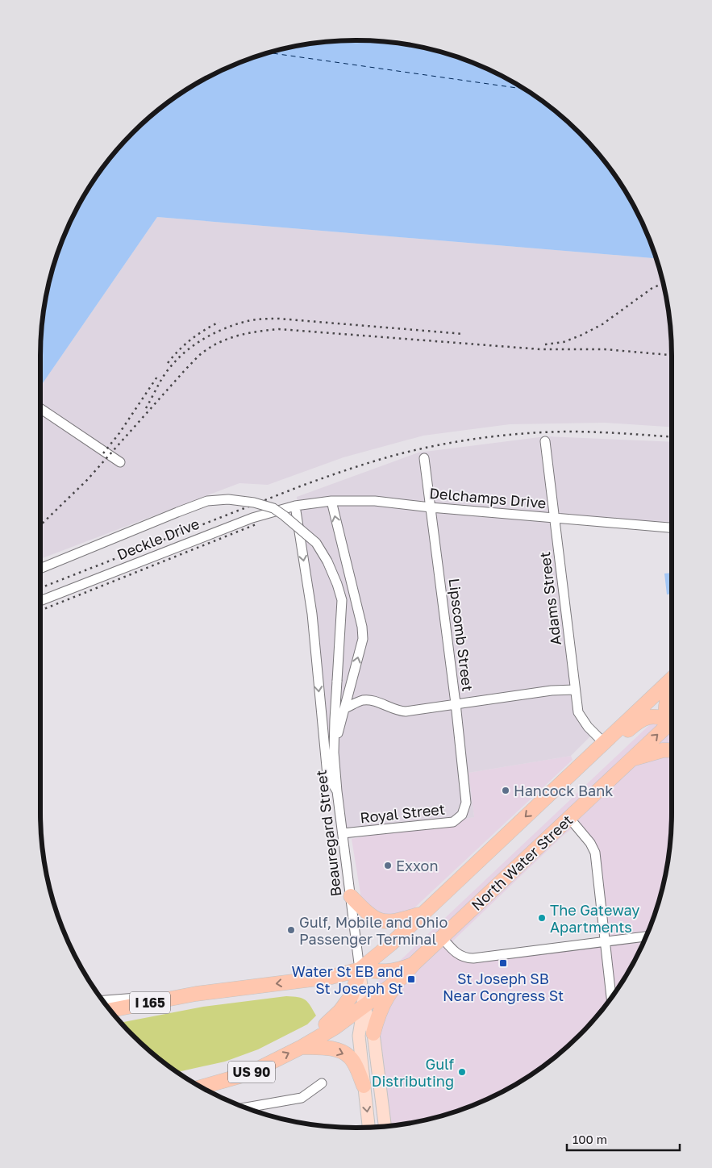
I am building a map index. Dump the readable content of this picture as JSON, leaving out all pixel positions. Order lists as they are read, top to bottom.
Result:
{
  "streets": {
    "highway": ["North Water Street", "I 165", "US 90"],
    "main road": ["Beauregard Street"],
    "street": [
      "Delchamps Drive",
      "Deckle Drive",
      "Adams Street",
      "Lipscomb Street",
      "Royal Street"
    ]
  },
  "crossings": [
    ["Delchamps Drive", "Deckle Drive"],
    ["Delchamps Drive", "Adams Street"],
    ["Delchamps Drive", "Lipscomb Street"],
    ["Lipscomb Street", "Royal Street"],
    ["Royal Street", "Beauregard Street"],
    ["Beauregard Street", "North Water Street"],
    ["Beauregard Street", "US 90"],
    ["North Water Street", "US 90"]
  ],
  "places": {
    "other": [
      "Hancock Bank",
      "Exxon",
      "The Gateway Apartments",
      "Gulf, Mobile and Ohio Passenger Terminal",
      "Gulf Distributing"
    ],
    "transit": ["St Joseph SB Near Congress St", "Water St EB and St Joseph St"]
  },
  "scale_bar": "100 m"
}
